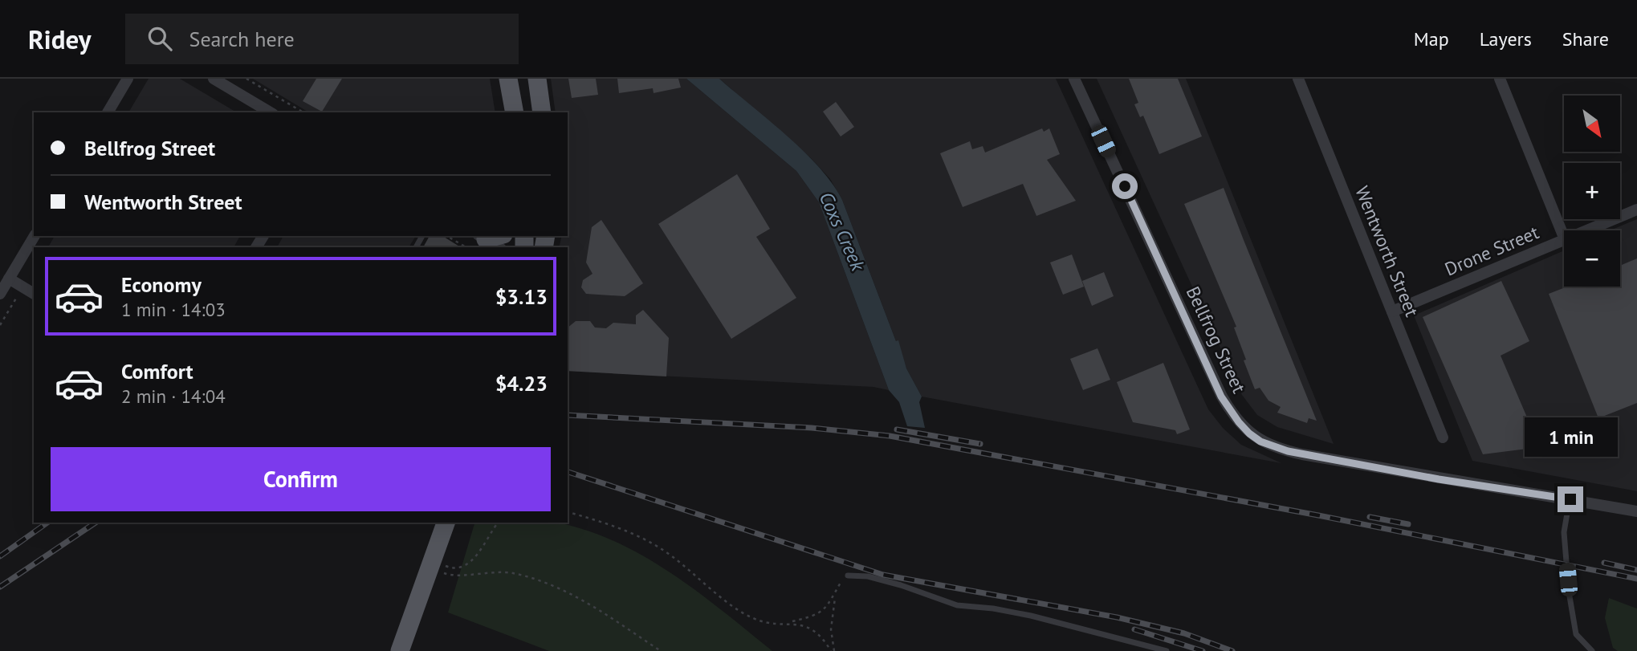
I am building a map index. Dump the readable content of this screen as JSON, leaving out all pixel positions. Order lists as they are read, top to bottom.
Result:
{
  "streets": {
    "street": ["Drone Street", "Wentworth Street", "Bellfrog Street"]
  },
  "crossings": [
    ["Drone Street", "Wentworth Street"]
  ],
  "water": ["Coxs Creek"],
  "north": "bottom right",
  "page": {
    "header": "Ridey",
    "search": "Search here",
    "nav": ["Map", "Layers", "Share"],
    "map_buttons": ["+", "−"],
    "banner": ["Bellfrog Street", "Wentworth Street"],
    "list": [
      {
        "name": "Economy",
        "note": "1 min · 14:03",
        "value": "$3.13"
      },
      {
        "name": "Comfort",
        "note": "2 min · 14:04",
        "value": "$4.23"
      }
    ],
    "bubble": "1 min",
    "buttons": "Confirm"
  }
}
